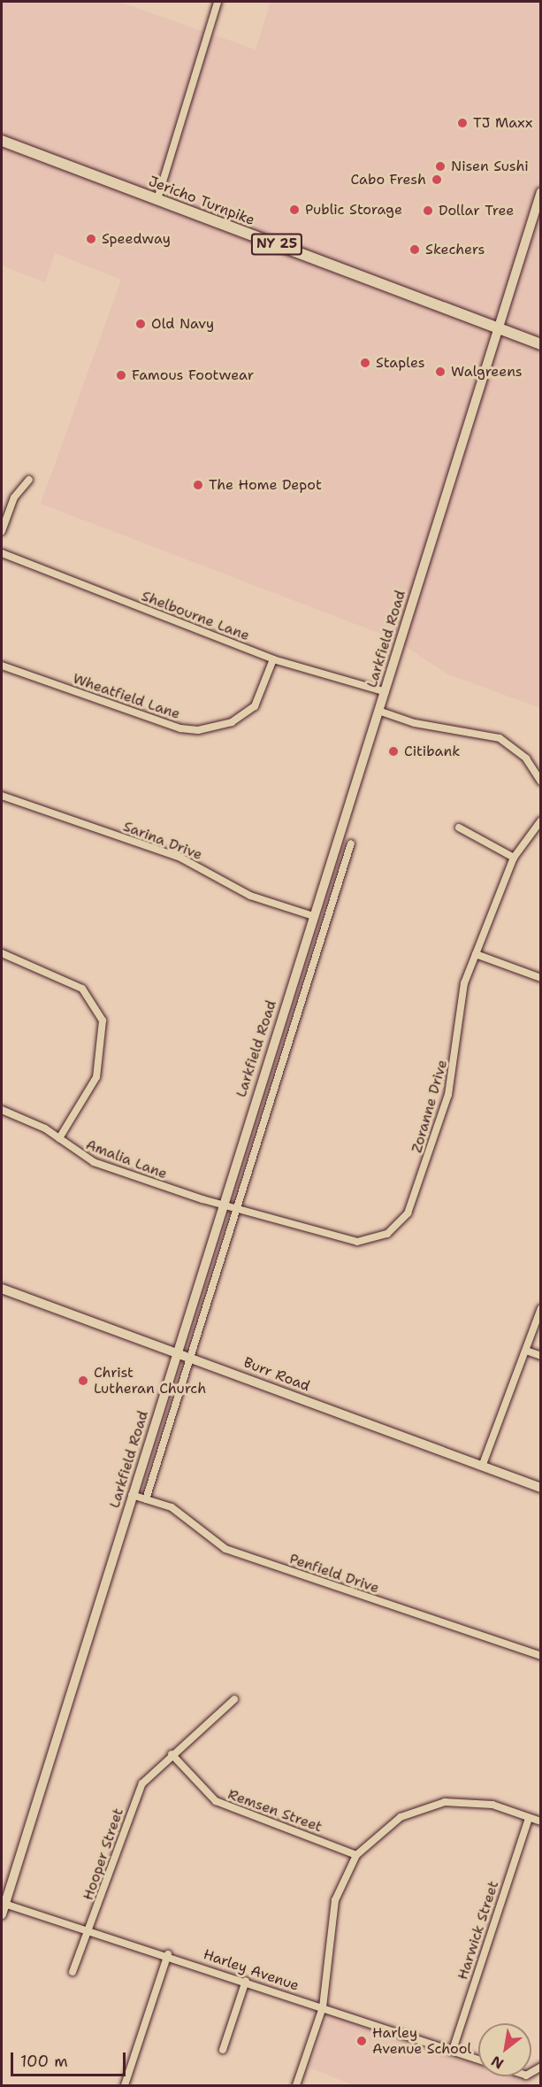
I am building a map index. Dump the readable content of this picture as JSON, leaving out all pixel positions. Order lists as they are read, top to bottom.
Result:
{
  "streets": {
    "main road": [
      "Jericho Turnpike",
      "NY 25",
      "Larkfield Road",
      "Burr Road"
    ],
    "street": [
      "Shelbourne Lane",
      "Wheatfield Lane",
      "Sarina Drive",
      "Zoranne Drive",
      "Amalia Lane",
      "Penfield Drive",
      "Remsen Street",
      "Hooper Street",
      "Harwick Street",
      "Harley Avenue"
    ]
  },
  "crossings": [
    ["Jericho Turnpike", "Larkfield Road"],
    ["Shelbourne Lane", "Larkfield Road"],
    ["Shelbourne Lane", "Wheatfield Lane"],
    ["Larkfield Road", "Sarina Drive"],
    ["Larkfield Road", "Zoranne Drive"],
    ["Larkfield Road", "Amalia Lane"],
    ["Larkfield Road", "Burr Road"],
    ["Larkfield Road", "Penfield Drive"],
    ["Larkfield Road", "Harley Avenue"],
    ["Zoranne Drive", "Amalia Lane"],
    ["Remsen Street", "Hooper Street"],
    ["Hooper Street", "Harley Avenue"],
    ["Harwick Street", "Harley Avenue"]
  ],
  "places": [
    "TJ Maxx",
    "Nisen Sushi",
    "Cabo Fresh",
    "Public Storage",
    "Dollar Tree",
    "Speedway",
    "Skechers",
    "Old Navy",
    "Staples",
    "Walgreens",
    "Famous Footwear",
    "The Home Depot",
    "Citibank",
    "Christ Lutheran Church",
    "Harley Avenue School"
  ],
  "scale_bar": "100 m",
  "north": "bottom left"
}
